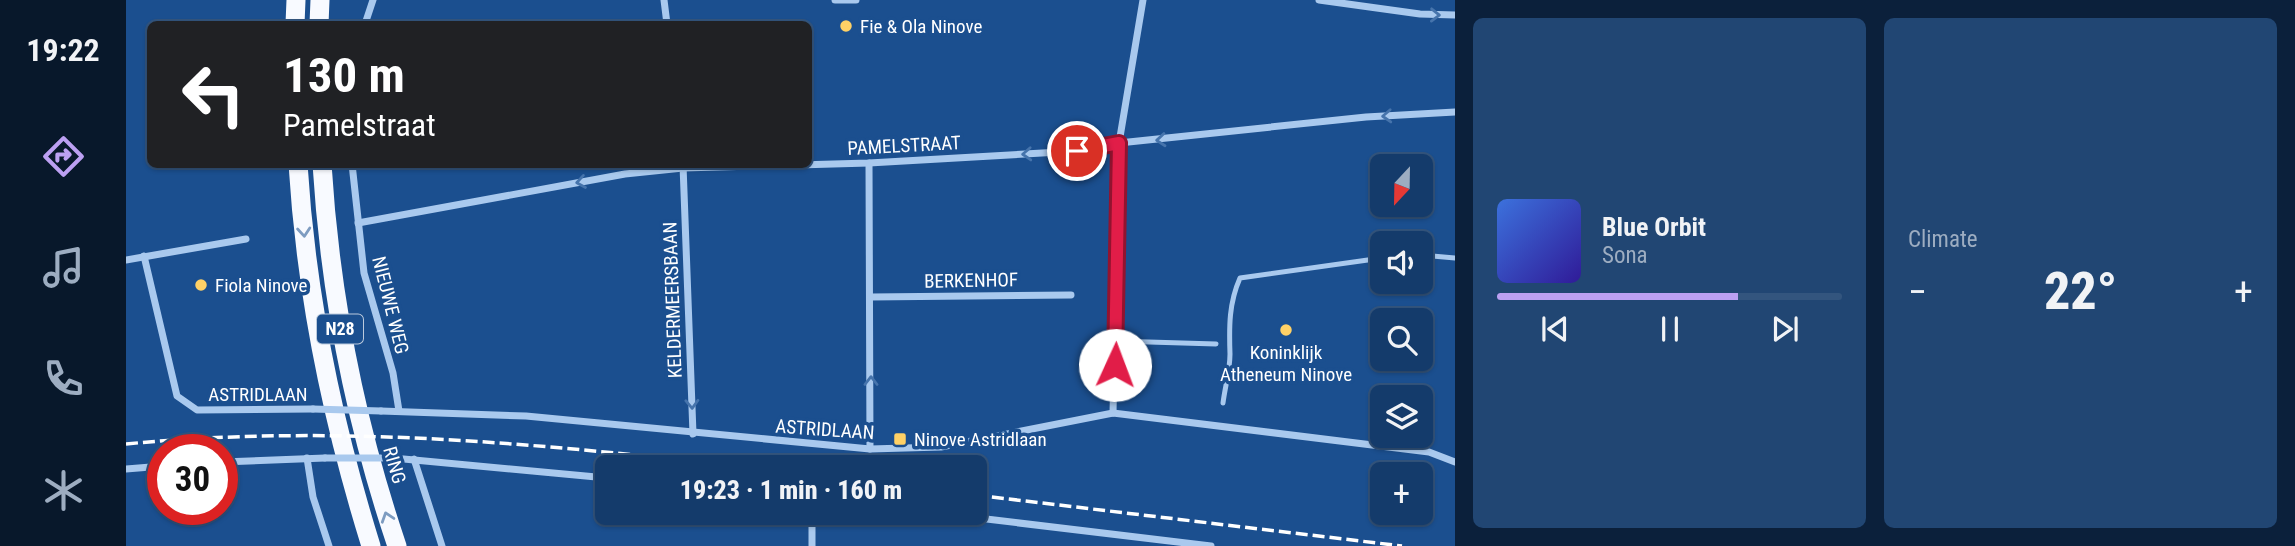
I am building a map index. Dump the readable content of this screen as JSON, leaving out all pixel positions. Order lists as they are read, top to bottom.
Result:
{
  "streets": {
    "highway": ["N28", "RING"],
    "street": [
      "PAMELSTRAAT",
      "BERKENHOF",
      "KELDERMEERSBAAN",
      "NIEUWE WEG",
      "ASTRIDLAAN"
    ]
  },
  "crossings": [
    ["PAMELSTRAAT", "NIEUWE WEG"],
    ["KELDERMEERSBAAN", "ASTRIDLAAN"],
    ["NIEUWE WEG", "ASTRIDLAAN"]
  ],
  "one_way": ["PAMELSTRAAT", "KELDERMEERSBAAN"],
  "places": {
    "other": ["Fie & Ola Ninove", "Fiola Ninove", "Koninklijk Atheneum Ninove"],
    "transit": ["Ninove Astridlaan"]
  },
  "north": "bottom",
  "page": {
    "tabs": "19:22",
    "tile": "Climate",
    "turn": ["130 m", "Pamelstraat"],
    "map_buttons": "+",
    "song": ["Blue Orbit", "Sona"],
    "heat": ["−", "22°", "+"],
    "limit": "30",
    "trip": "19:23 · 1 min · 160 m"
  }
}
